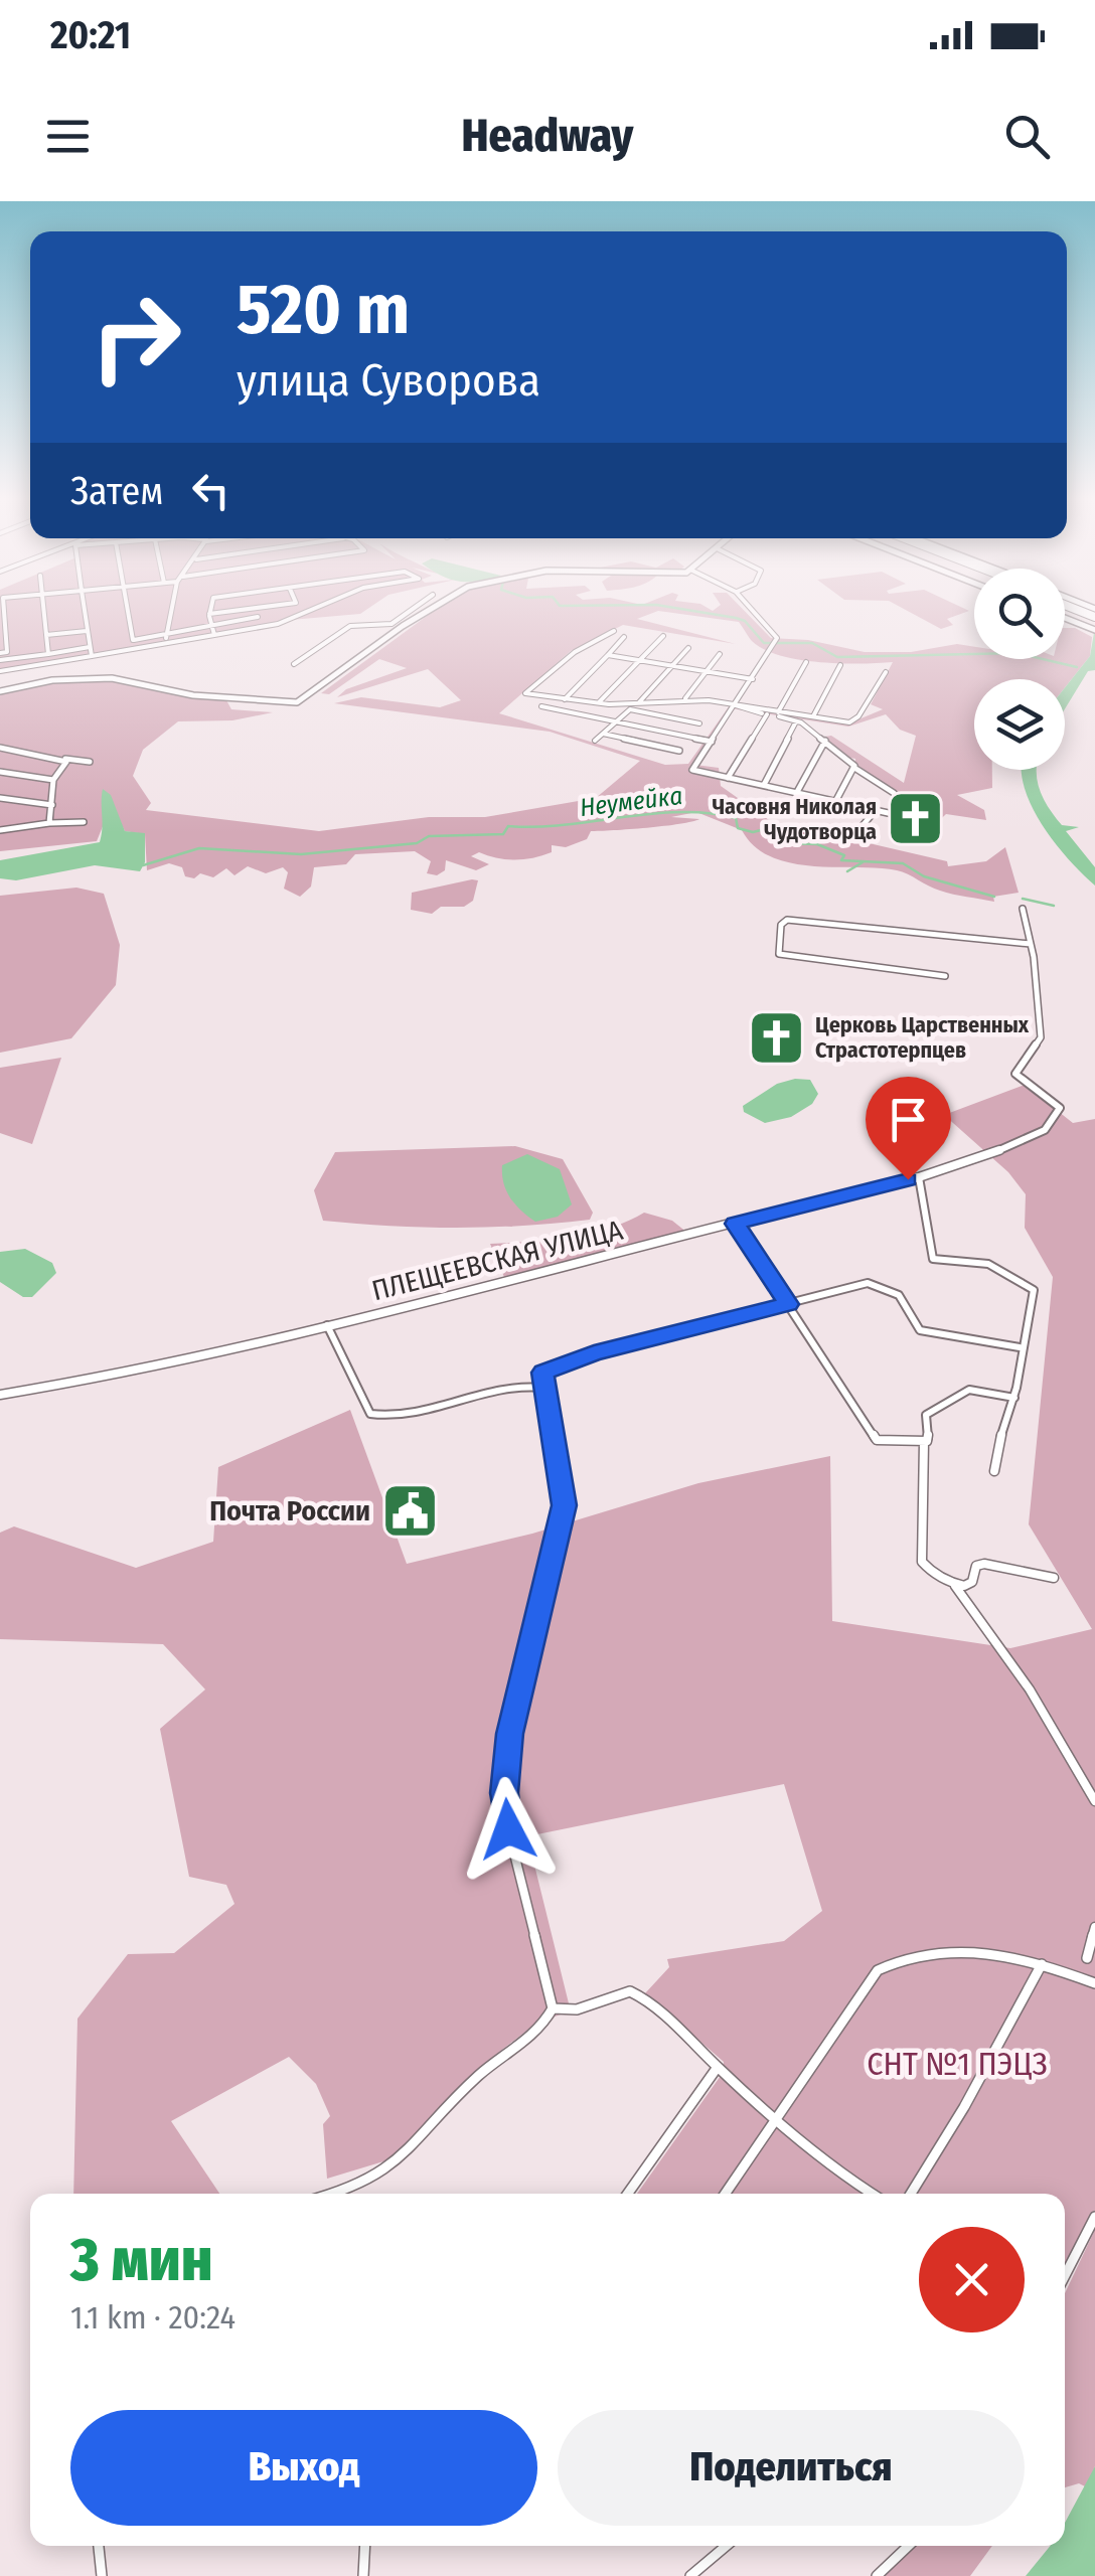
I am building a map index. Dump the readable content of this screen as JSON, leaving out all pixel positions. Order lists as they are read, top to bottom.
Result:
{
  "streets": {
    "street": ["ПЛЕЩЕЕВСКАЯ УЛИЦА"]
  },
  "water": ["Неумейка"],
  "parks": ["СНТ №1 ПЭЦЗ"],
  "places": {
    "church": ["Часовня Николая Чудотворца", "Церковь Царственных Страстотерпцев"],
    "public building": ["Почта России"]
  },
  "page": {
    "status": "20:21",
    "header": "Headway",
    "turn": ["520 m", "улица Суворова"],
    "then": "Затем",
    "heading": ["3 мин", "1.1 km · 20:24"],
    "buttons": ["Выход", "Поделиться"]
  }
}
